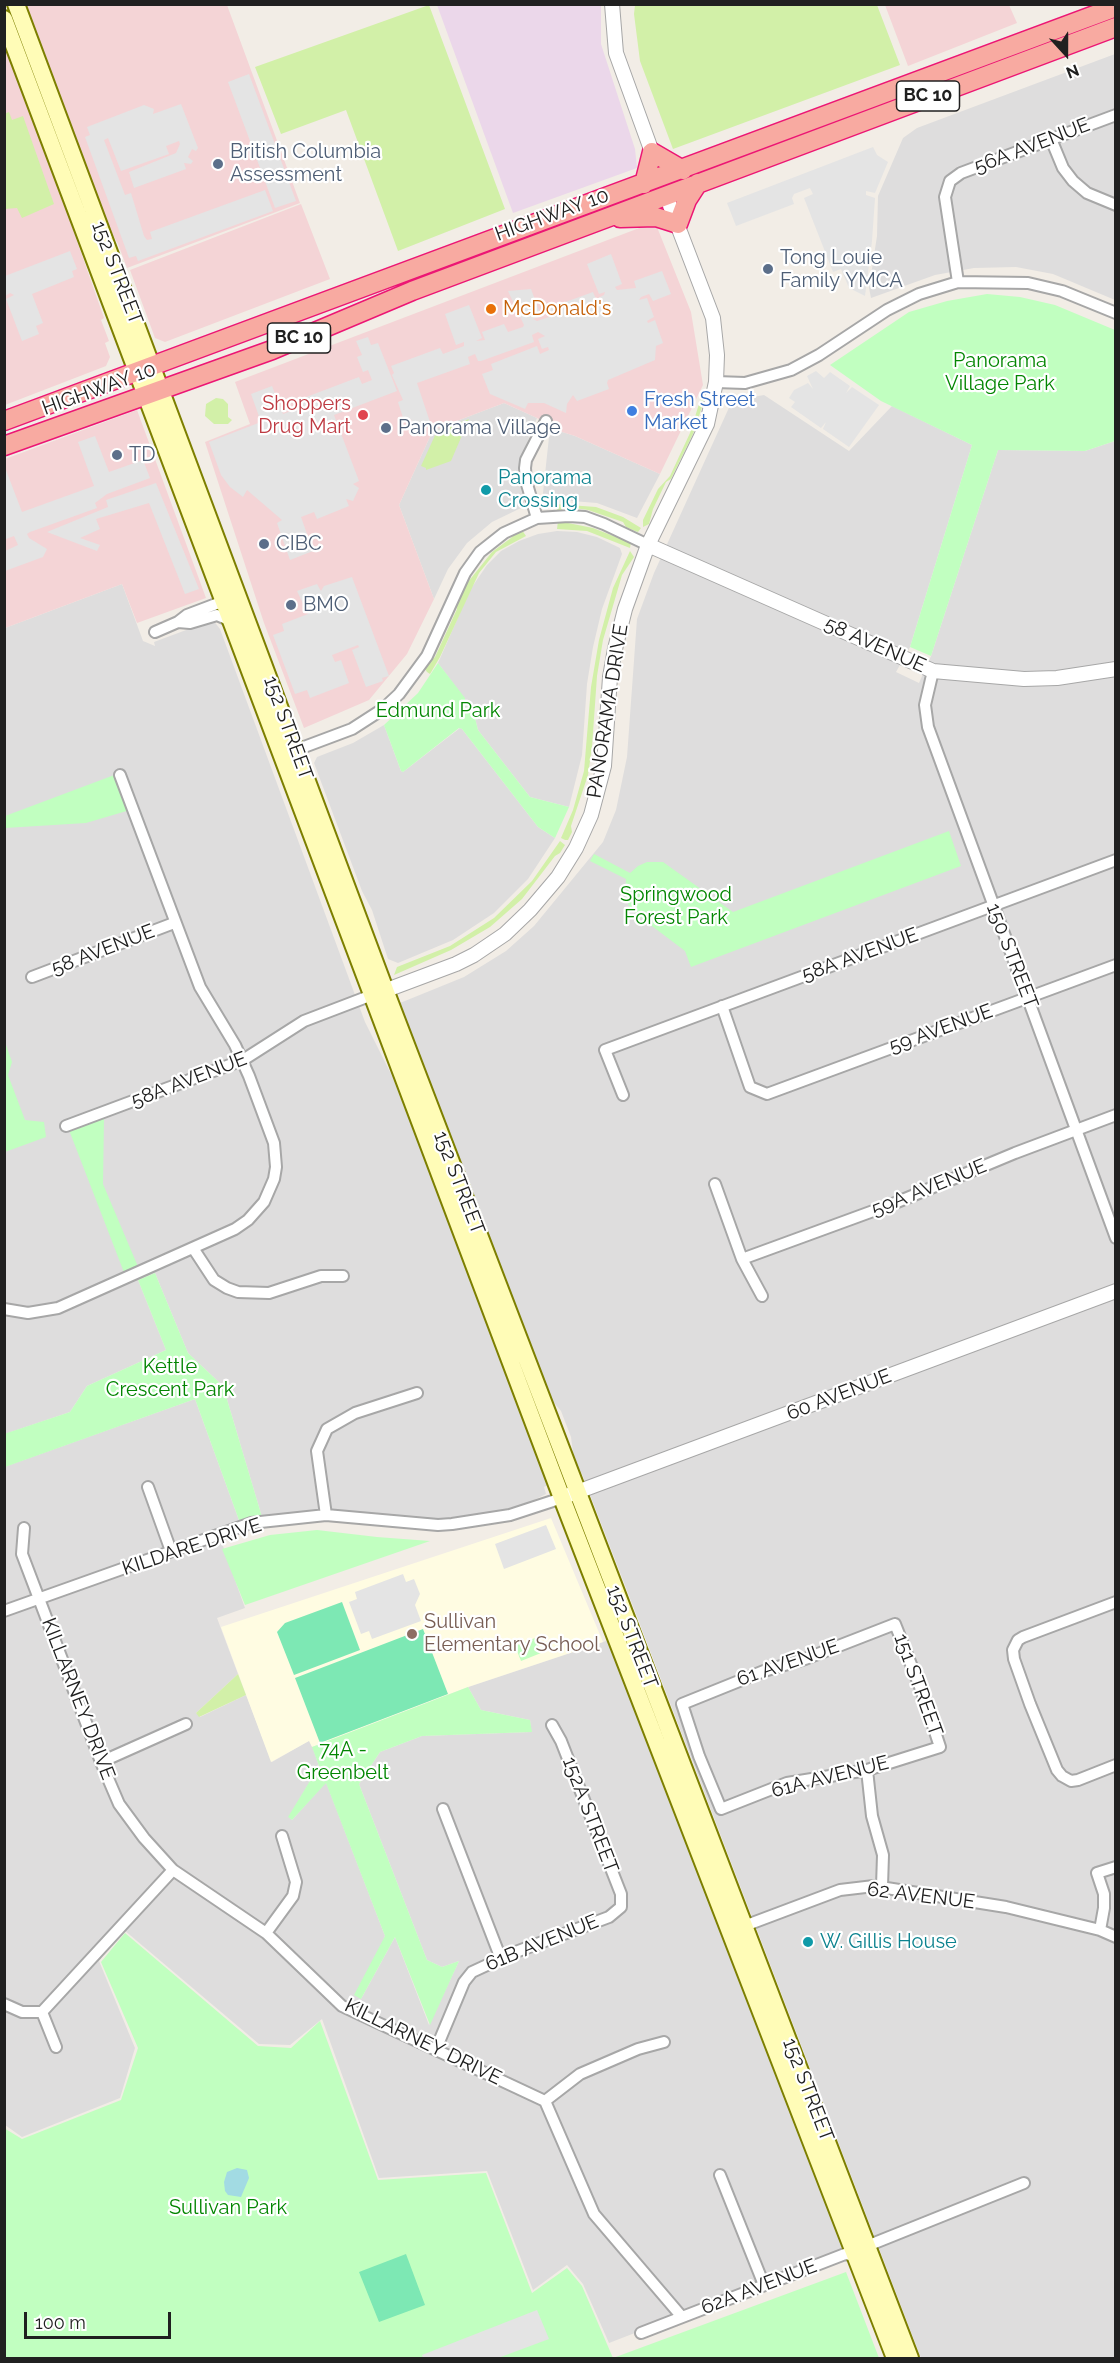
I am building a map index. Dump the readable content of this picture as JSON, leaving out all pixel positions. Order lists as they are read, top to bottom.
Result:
{
  "streets": {
    "highway": ["BC 10", "HIGHWAY 10"],
    "main road": ["152 STREET"],
    "street": [
      "56A AVENUE",
      "58 AVENUE",
      "PANORAMA DRIVE",
      "58A AVENUE",
      "150 STREET",
      "59 AVENUE",
      "59A AVENUE",
      "60 AVENUE",
      "KILDARE DRIVE",
      "61 AVENUE",
      "151 STREET",
      "KILLARNEY DRIVE",
      "61A AVENUE",
      "152A STREET",
      "62 AVENUE",
      "61B AVENUE",
      "62A AVENUE"
    ]
  },
  "crossings": [
    ["HIGHWAY 10", "152 STREET"],
    ["HIGHWAY 10", "PANORAMA DRIVE"],
    ["152 STREET", "PANORAMA DRIVE"],
    ["152 STREET", "58A AVENUE"],
    ["152 STREET", "60 AVENUE"],
    ["152 STREET", "KILDARE DRIVE"],
    ["152 STREET", "62 AVENUE"],
    ["152 STREET", "62A AVENUE"],
    ["58 AVENUE", "PANORAMA DRIVE"],
    ["58 AVENUE", "150 STREET"],
    ["PANORAMA DRIVE", "58A AVENUE"],
    ["58A AVENUE", "150 STREET"],
    ["58A AVENUE", "59 AVENUE"],
    ["150 STREET", "59 AVENUE"],
    ["150 STREET", "59A AVENUE"],
    ["60 AVENUE", "KILDARE DRIVE"],
    ["KILDARE DRIVE", "KILLARNEY DRIVE"],
    ["61 AVENUE", "151 STREET"],
    ["61 AVENUE", "61A AVENUE"],
    ["151 STREET", "61A AVENUE"],
    ["KILLARNEY DRIVE", "61B AVENUE"],
    ["152A STREET", "61B AVENUE"]
  ],
  "parks": [
    "Panorama Village Park",
    "Edmund Park",
    "Springwood Forest Park",
    "Kettle Crescent Park",
    "74A - Greenbelt",
    "Sullivan Park"
  ],
  "places": [
    "British Columbia Assessment",
    "Tong Louie Family YMCA",
    "McDonald's",
    "Fresh Street Market",
    "Shoppers Drug Mart",
    "Panorama Village",
    "TD",
    "Panorama Crossing",
    "CIBC",
    "BMO",
    "Sullivan Elementary School",
    "W. Gillis House"
  ],
  "scale_bar": "100 m",
  "north": "bottom"
}
